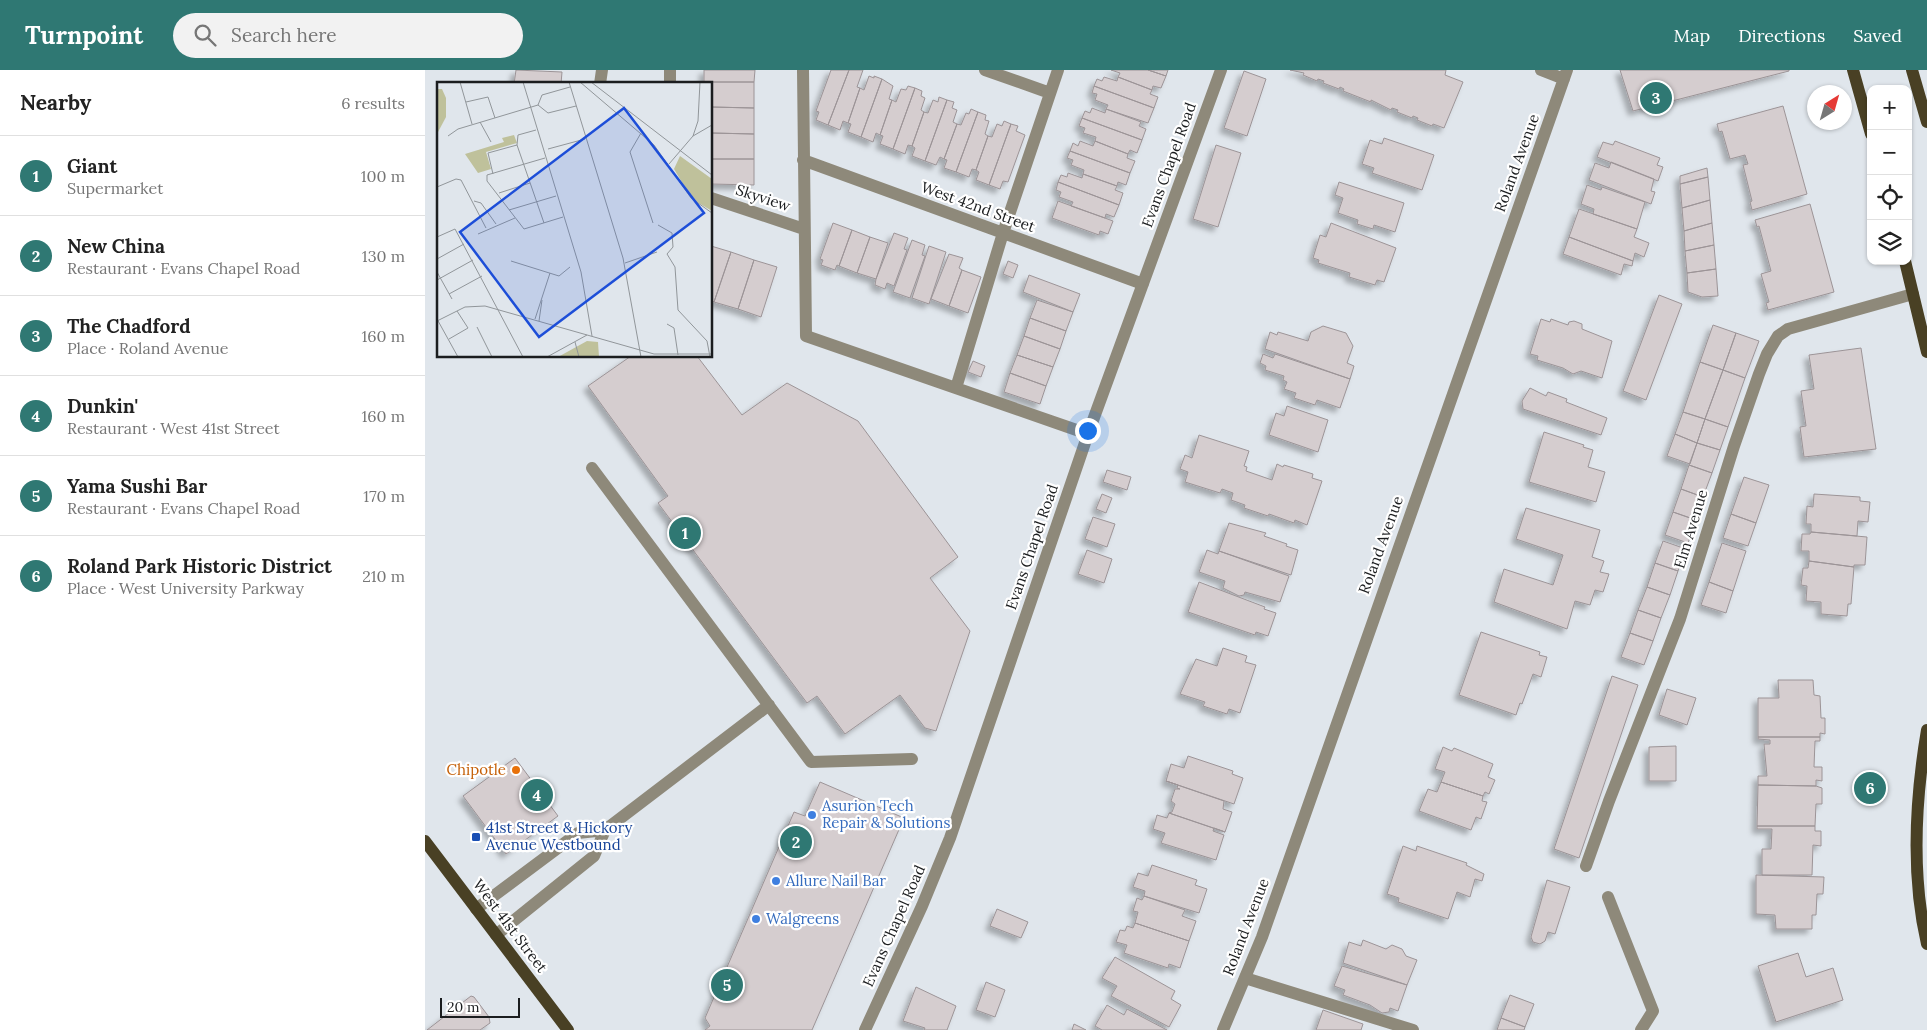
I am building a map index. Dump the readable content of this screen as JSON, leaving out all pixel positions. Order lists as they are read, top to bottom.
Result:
{
  "streets": {
    "main road": ["West 41st Street"],
    "street": [
      "Roland Avenue",
      "Evans Chapel Road",
      "Skyview",
      "West 42nd Street",
      "Elm Avenue"
    ]
  },
  "crossings": [
    ["Evans Chapel Road", "West 42nd Street"]
  ],
  "places": {
    "other": [
      "Chipotle",
      "Asurion Tech Repair & Solutions",
      "Allure Nail Bar",
      "Walgreens"
    ],
    "transit": ["41st Street & Hickory Avenue Westbound"]
  },
  "scale_bar": "20 m",
  "north": "top right",
  "page": {
    "header": "Turnpoint",
    "search": "Search here",
    "nav": ["Map", "Directions", "Saved"],
    "heading": ["Nearby", "6 results"],
    "pins": [
      "3",
      "1",
      "6",
      "4",
      "2",
      "5"
    ],
    "map_buttons": ["+", "−"],
    "list": [
      {
        "mark": "1",
        "name": "Giant",
        "note": "Supermarket",
        "value": "100 m"
      },
      {
        "mark": "2",
        "name": "New China",
        "note": "Restaurant · Evans Chapel Road",
        "value": "130 m"
      },
      {
        "mark": "3",
        "name": "The Chadford",
        "note": "Place · Roland Avenue",
        "value": "160 m"
      },
      {
        "mark": "4",
        "name": "Dunkin'",
        "note": "Restaurant · West 41st Street",
        "value": "160 m"
      },
      {
        "mark": "5",
        "name": "Yama Sushi Bar",
        "note": "Restaurant · Evans Chapel Road",
        "value": "170 m"
      },
      {
        "mark": "6",
        "name": "Roland Park Historic District",
        "note": "Place · West University Parkway",
        "value": "210 m"
      }
    ],
    "scale": "20 m"
  }
}
